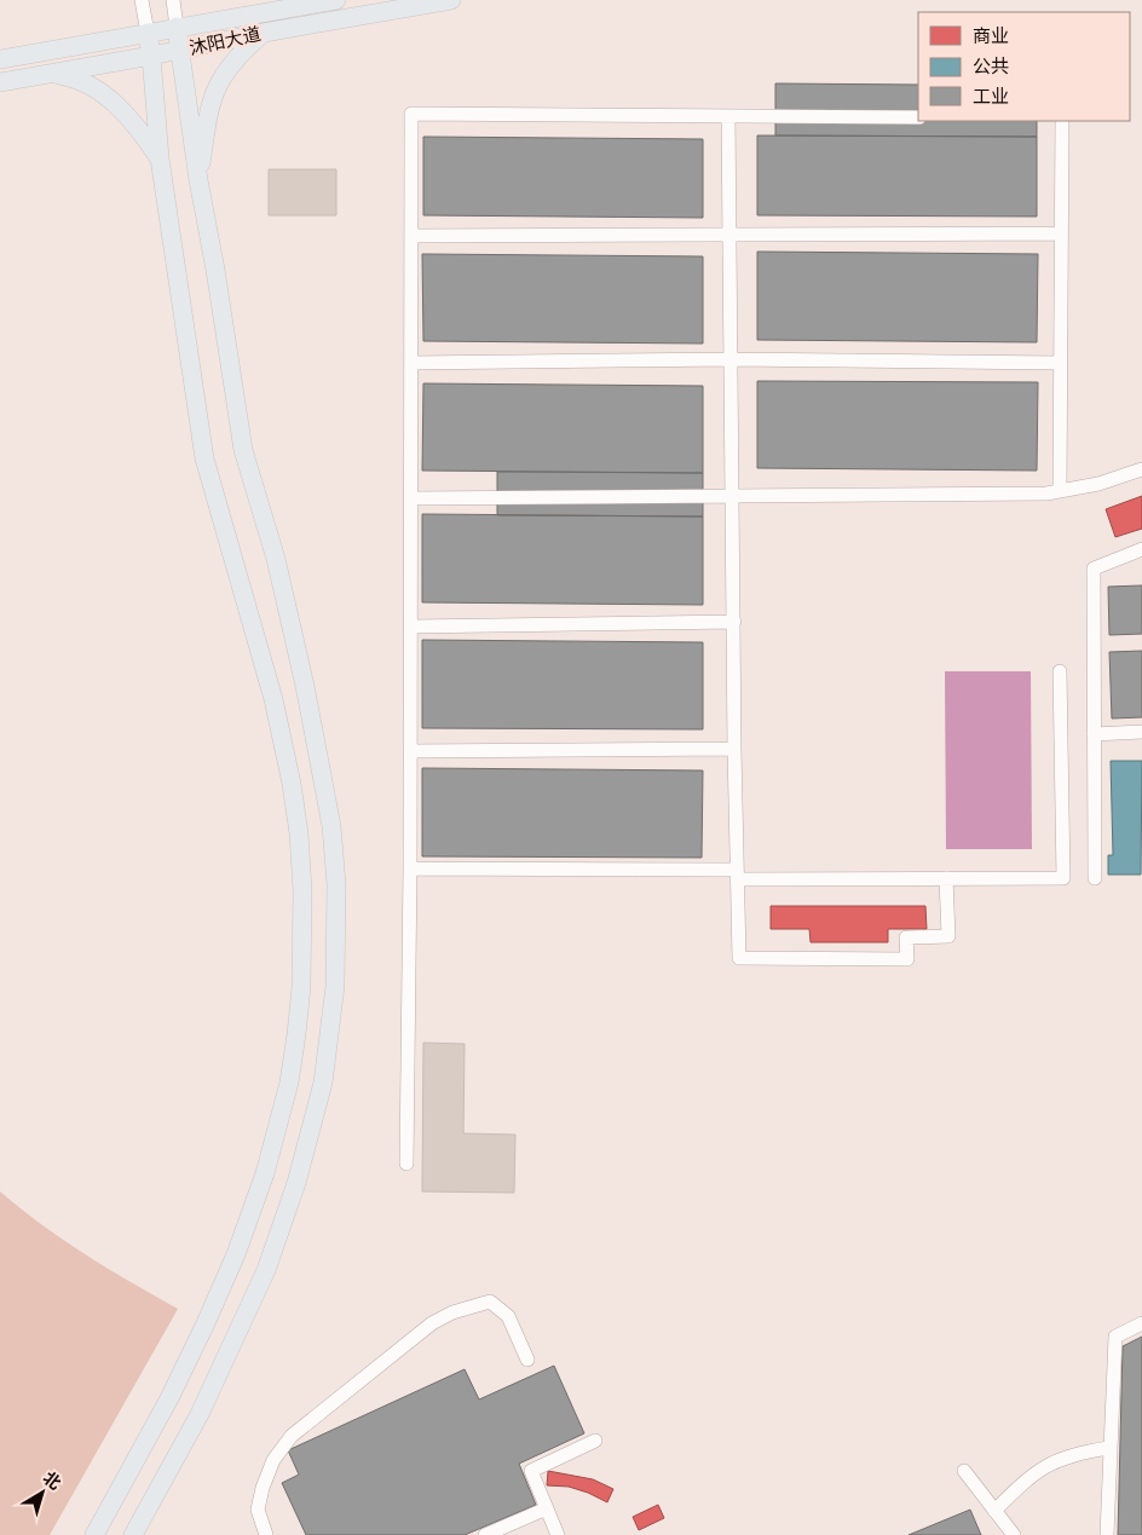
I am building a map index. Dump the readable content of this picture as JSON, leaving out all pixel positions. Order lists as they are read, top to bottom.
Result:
{
  "streets": {
    "main road": ["沐阳大道"]
  },
  "legend": ["商业", "公共", "工业"],
  "north": "top right"
}
